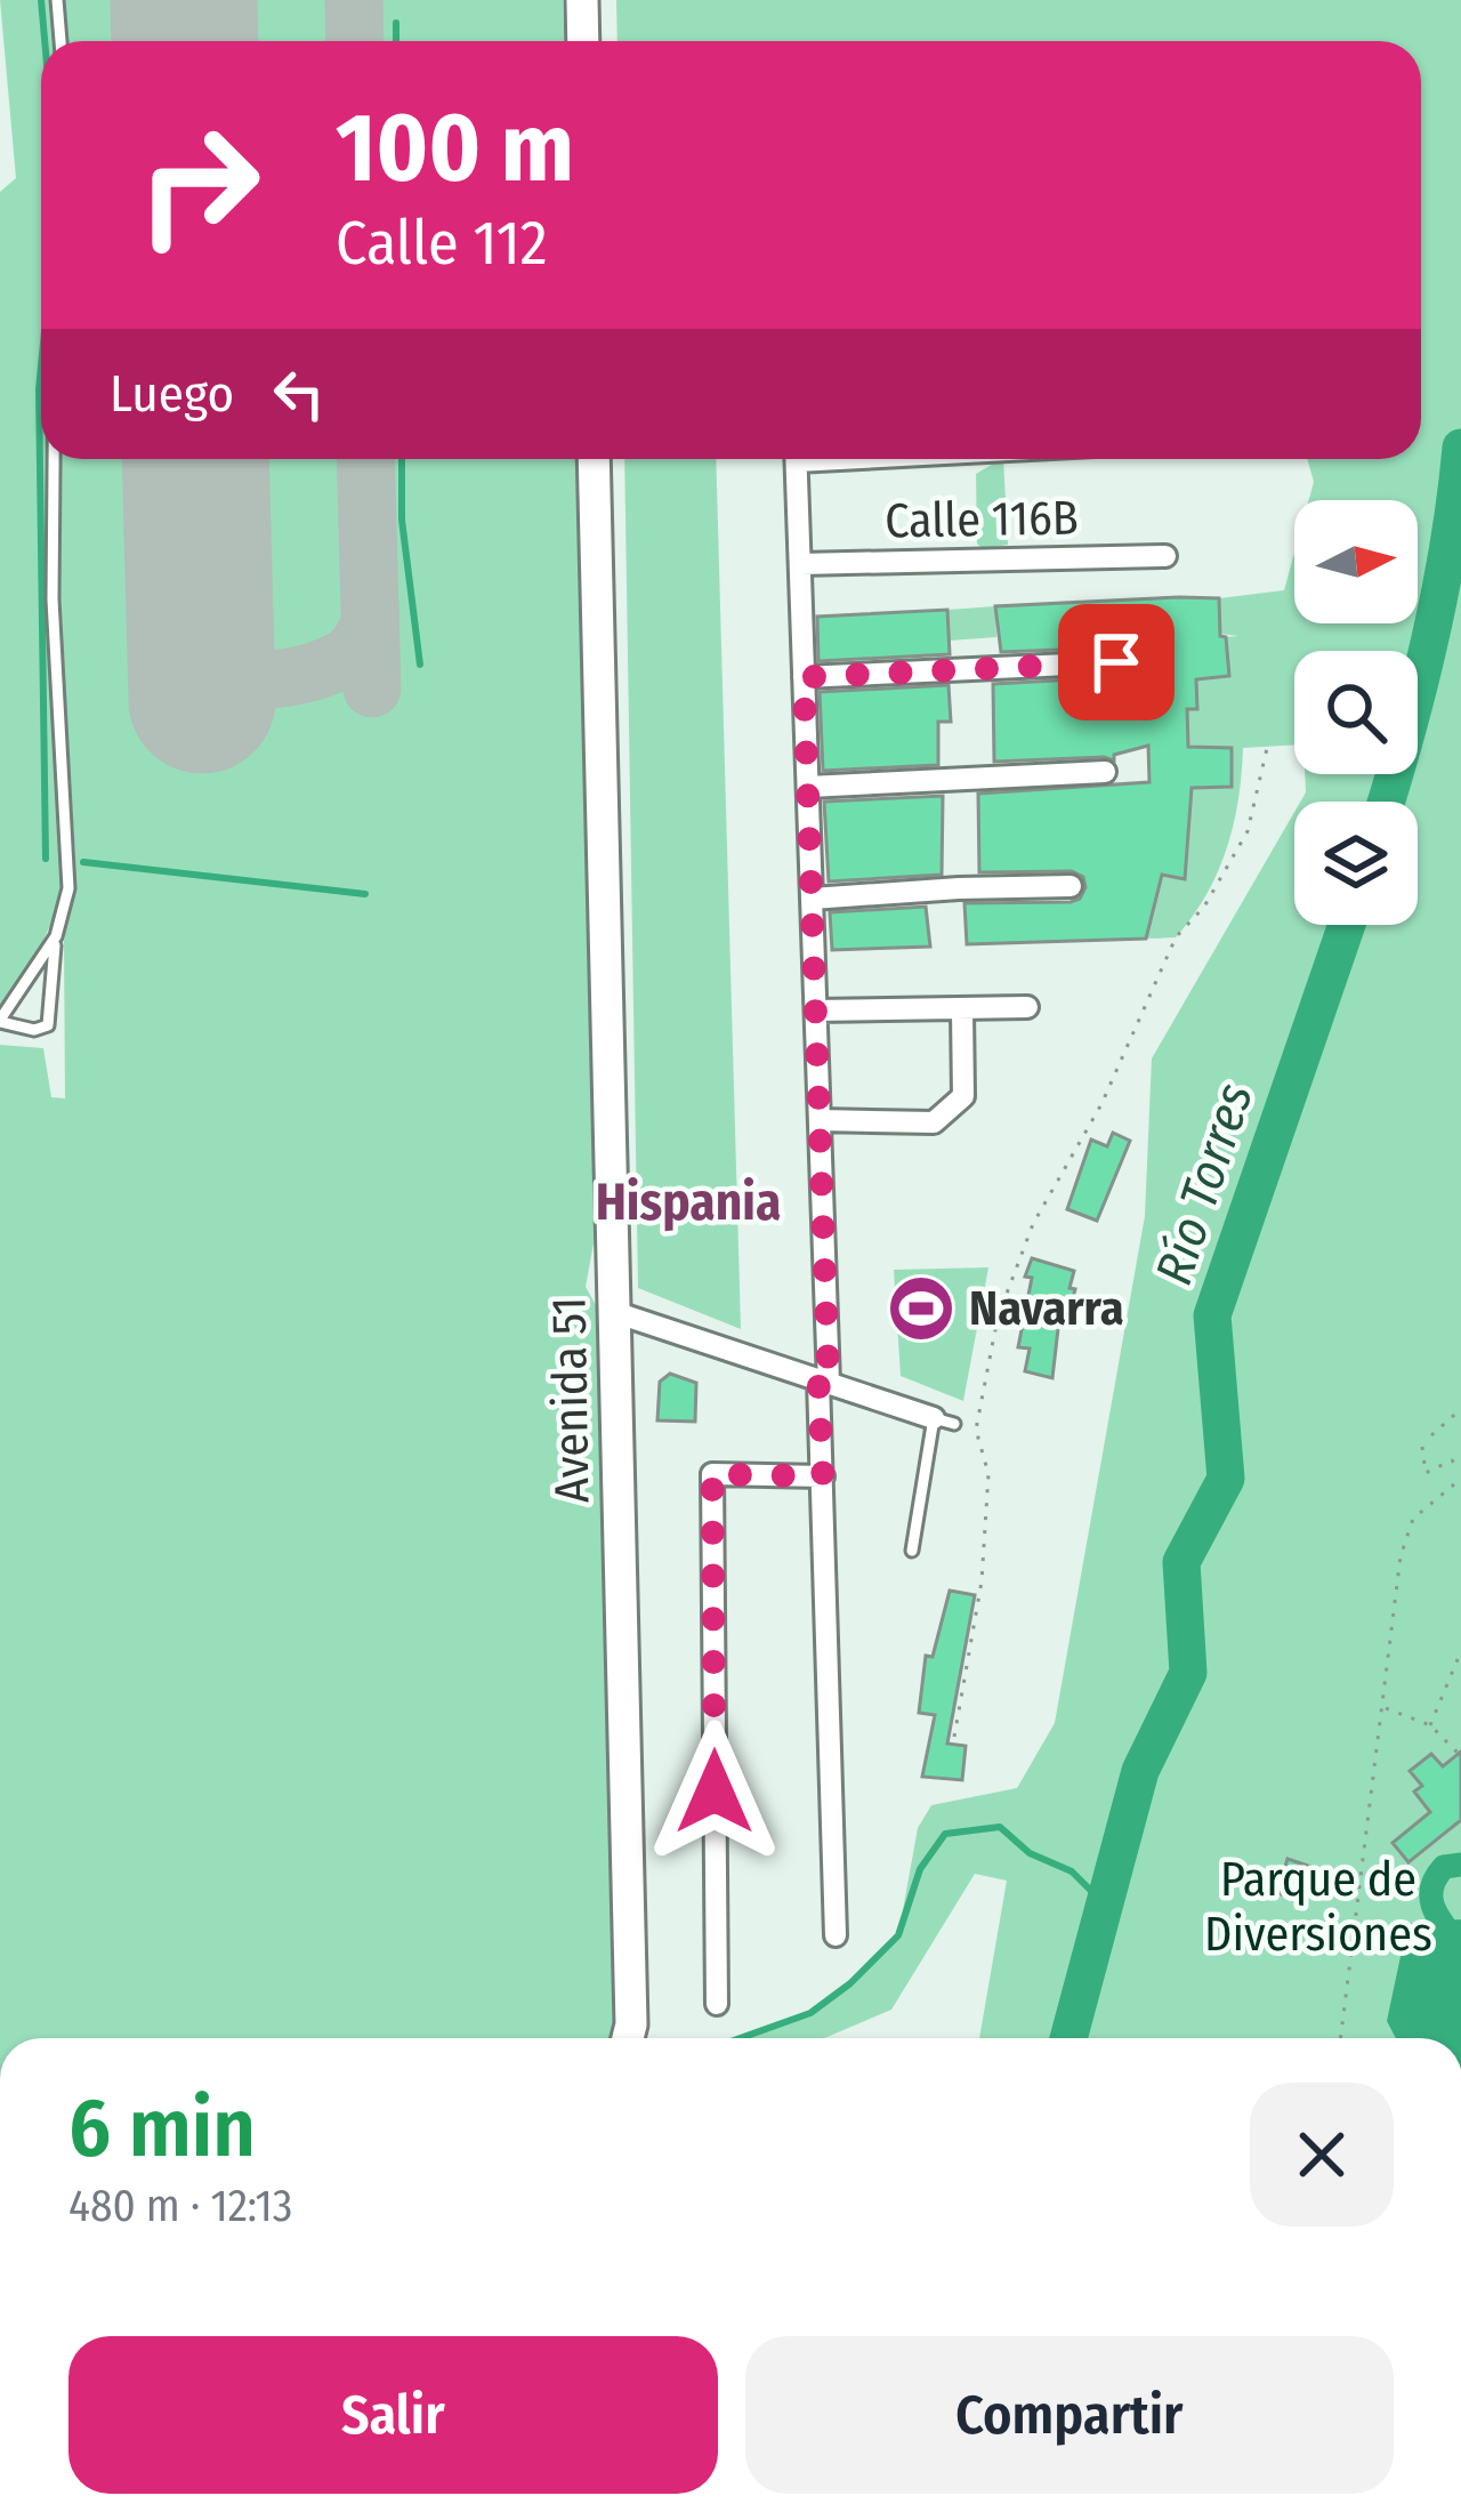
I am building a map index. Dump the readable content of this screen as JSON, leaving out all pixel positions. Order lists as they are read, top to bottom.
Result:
{
  "streets": {
    "main road": ["Avenida 51"],
    "street": ["Calle 116B"]
  },
  "districts": ["Hispania"],
  "water": ["Río Torres"],
  "parks": ["Parque de Diversiones"],
  "places": {
    "sports": ["Navarra"]
  },
  "north": "right",
  "page": {
    "turn": ["100 m", "Calle 112"],
    "then": "Luego",
    "heading": ["6 min", "480 m · 12:13"],
    "buttons": ["Salir", "Compartir"]
  }
}
